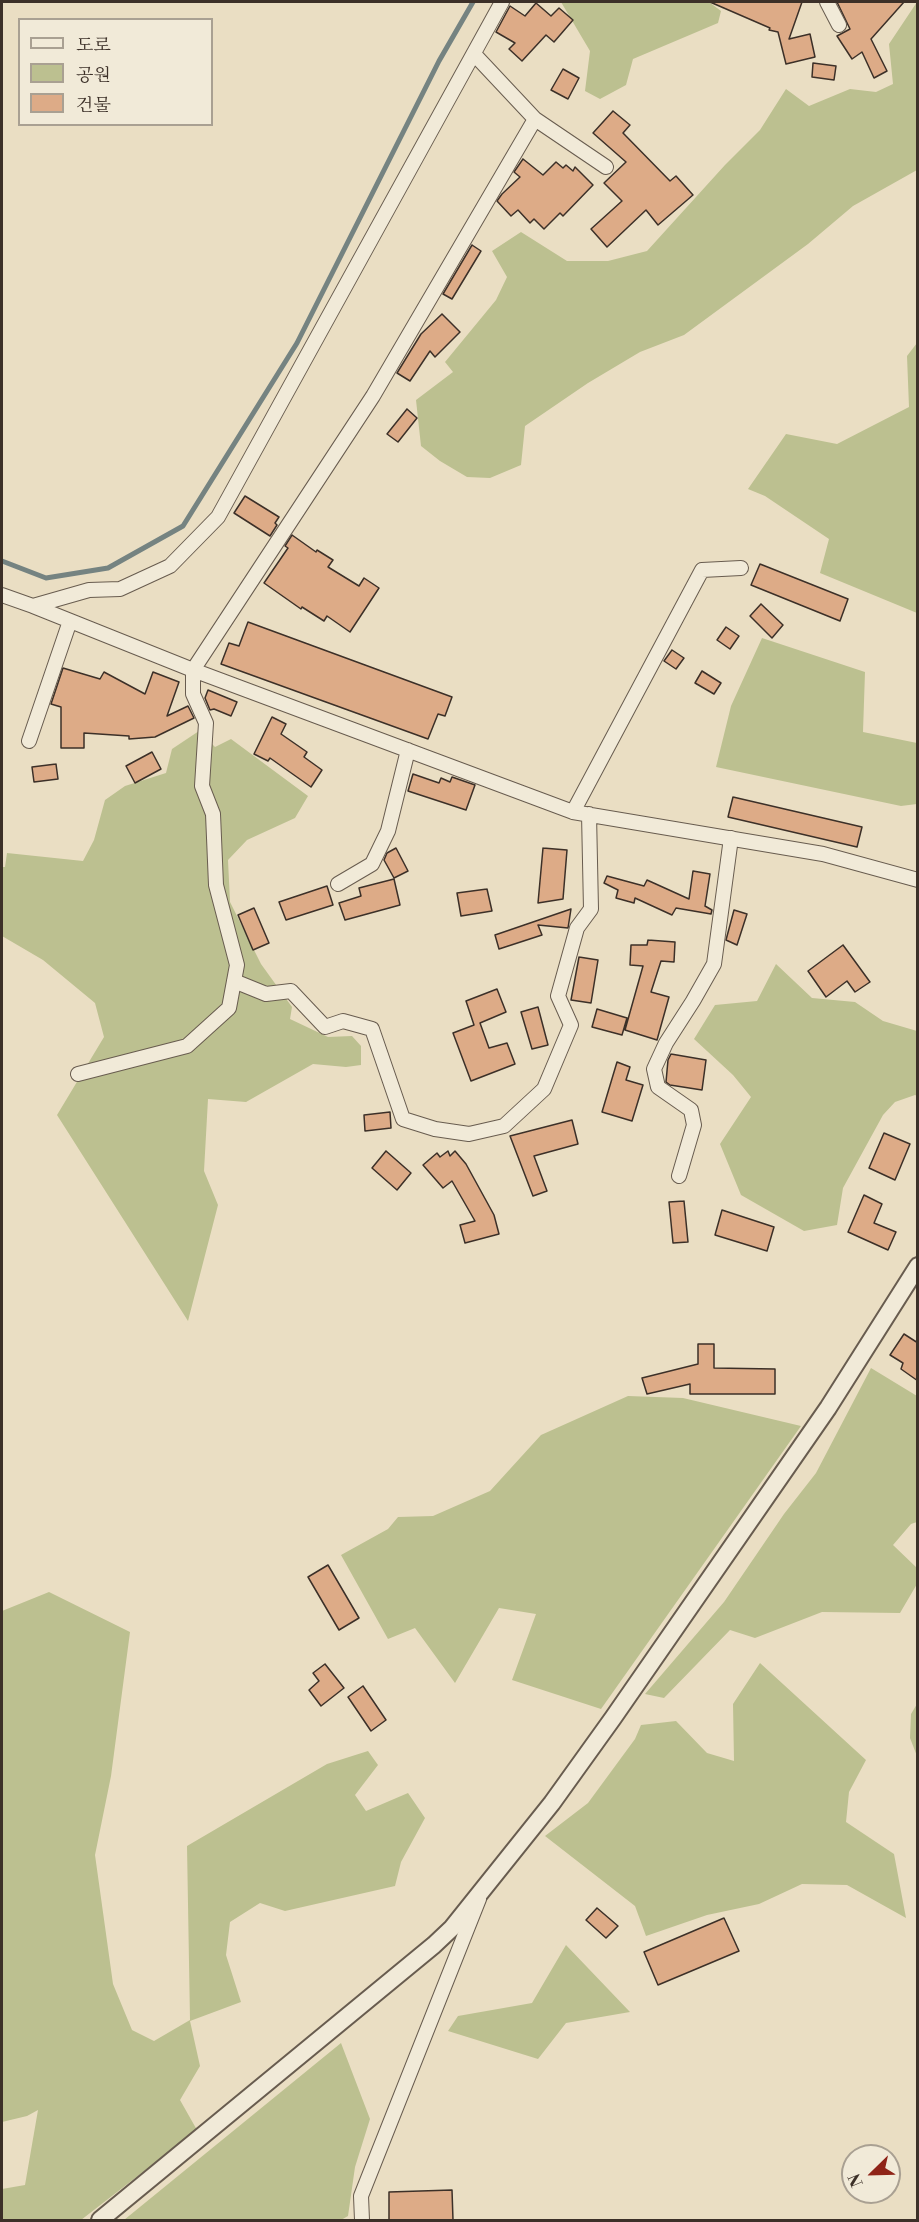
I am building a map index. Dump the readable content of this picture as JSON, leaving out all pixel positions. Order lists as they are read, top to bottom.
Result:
{
  "legend": ["도로", "공원", "건물"],
  "north": "bottom left"
}
